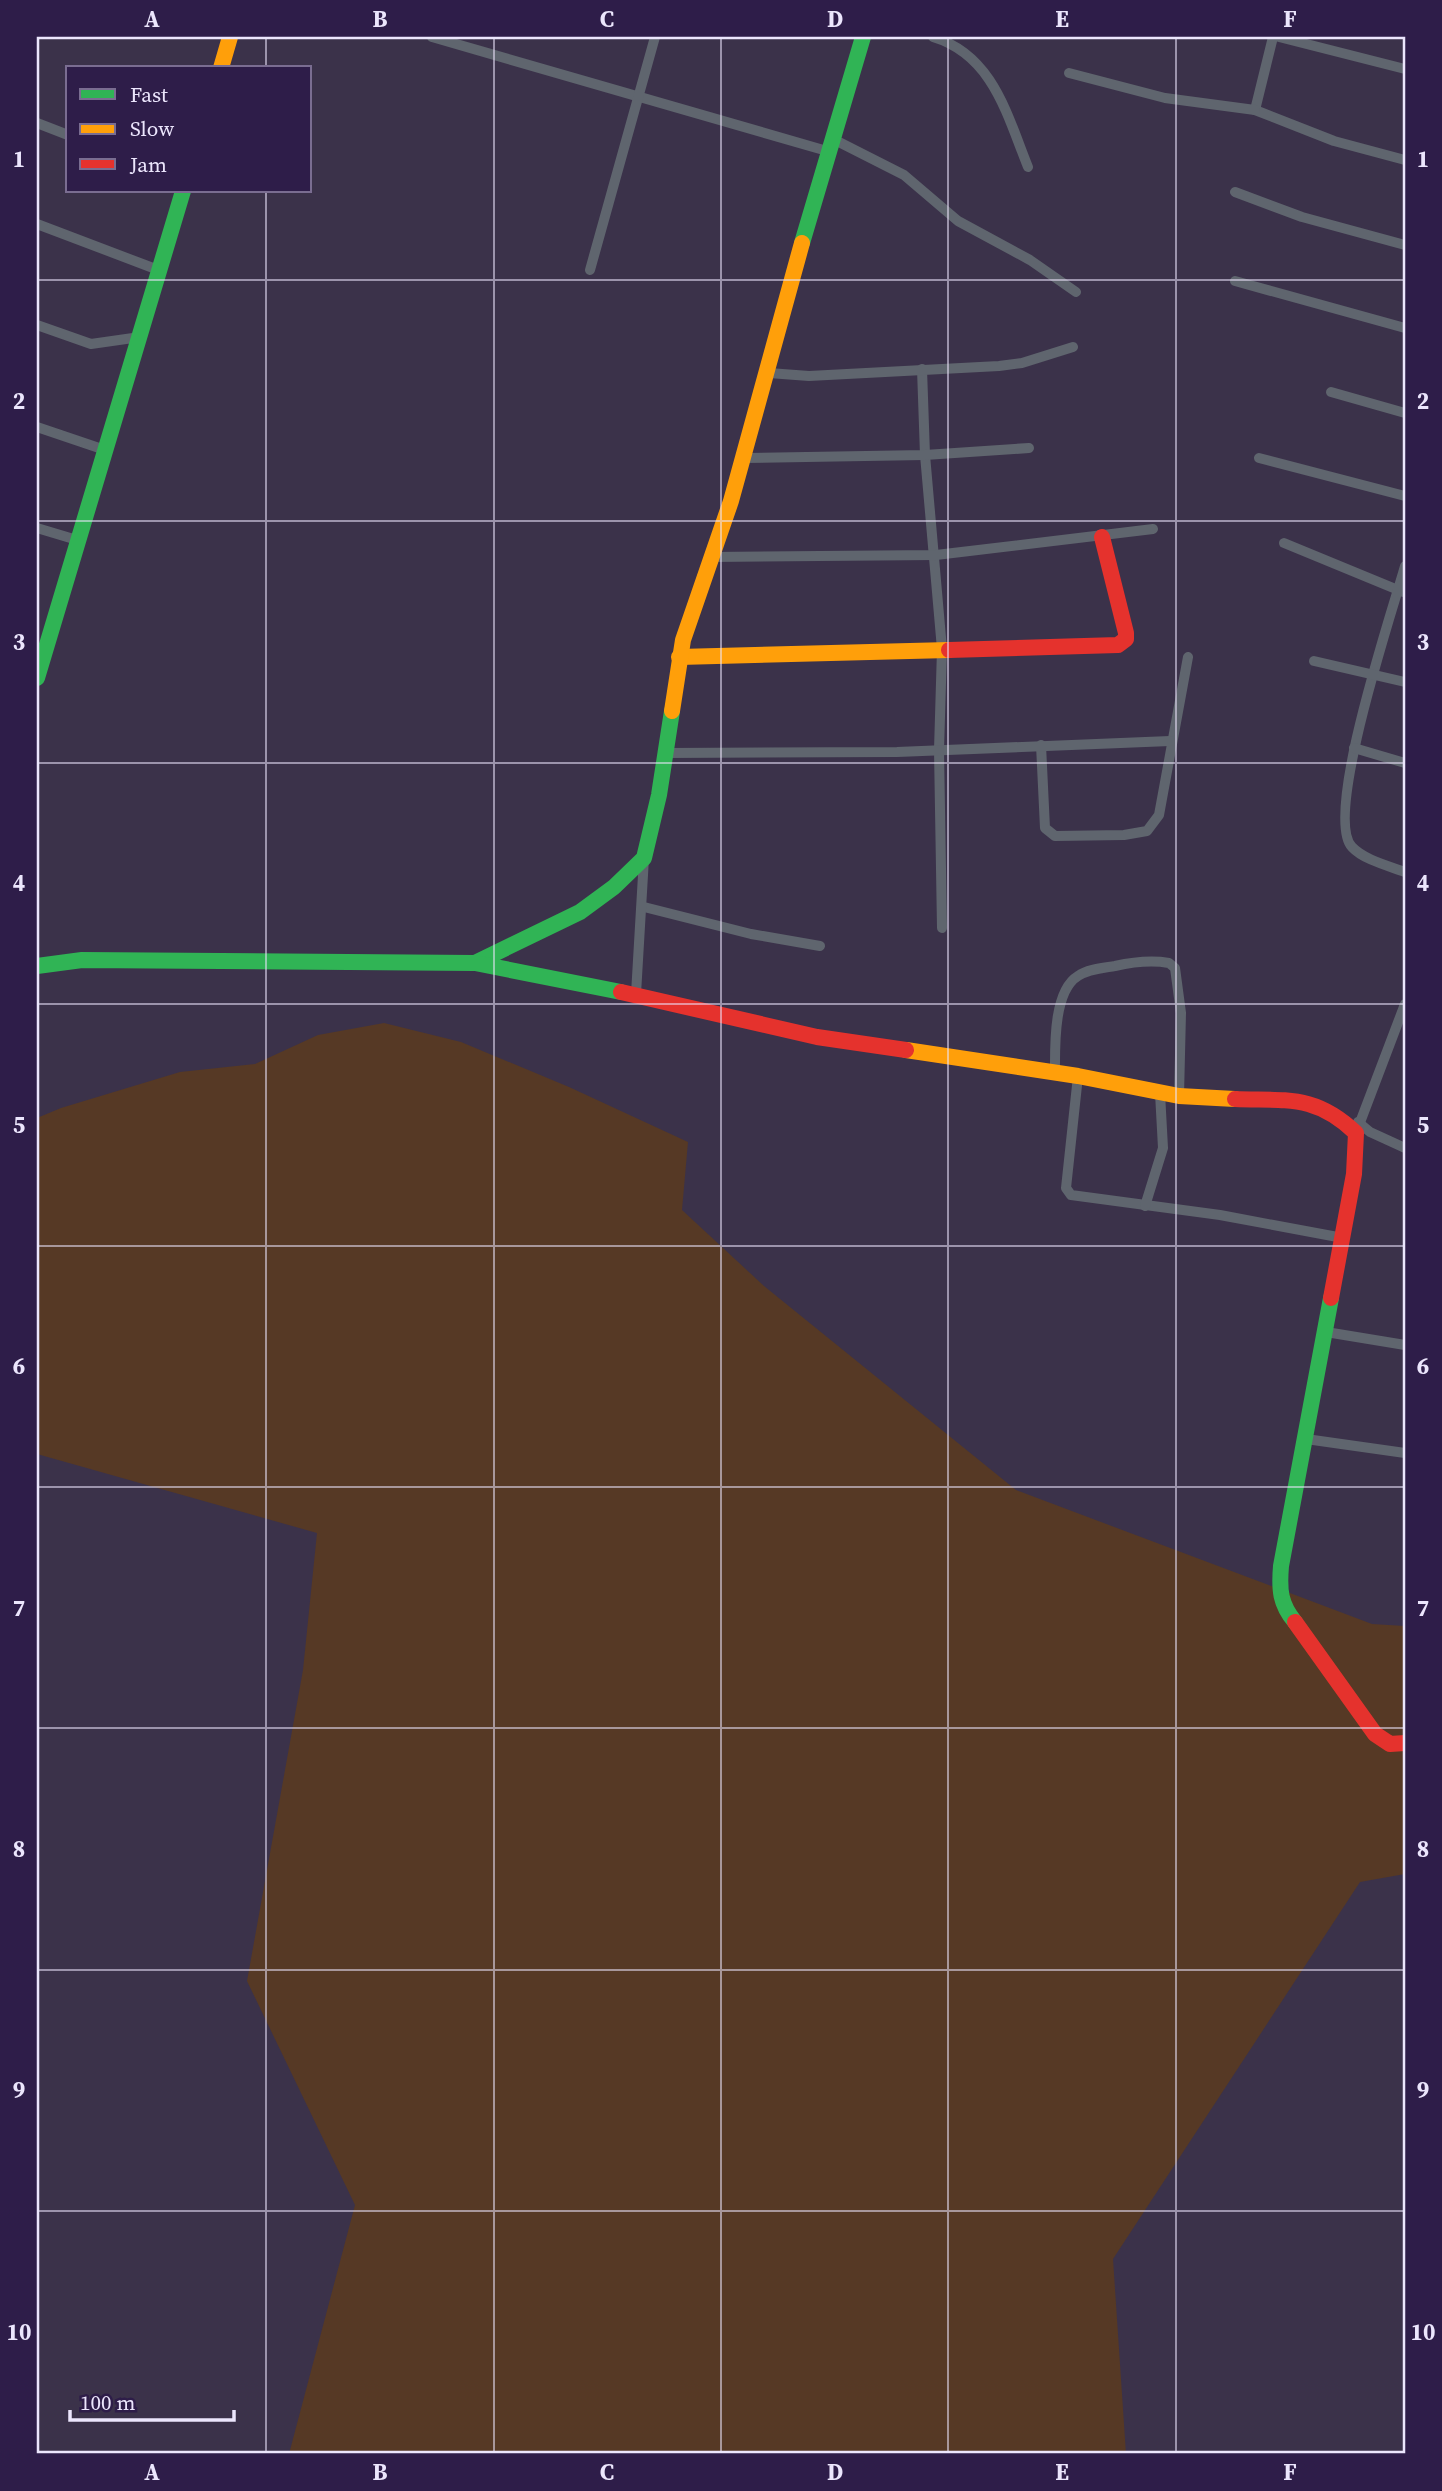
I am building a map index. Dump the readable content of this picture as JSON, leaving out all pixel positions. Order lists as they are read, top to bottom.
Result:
{
  "legend": ["Fast", "Slow", "Jam"],
  "scale_bar": "100 m",
  "grid": {
    "columns": [
      "A",
      "B",
      "C",
      "D",
      "E",
      "F"
    ],
    "rows": [
      "1",
      "2",
      "3",
      "4",
      "5",
      "6",
      "7",
      "8",
      "9",
      "10"
    ]
  }
}
